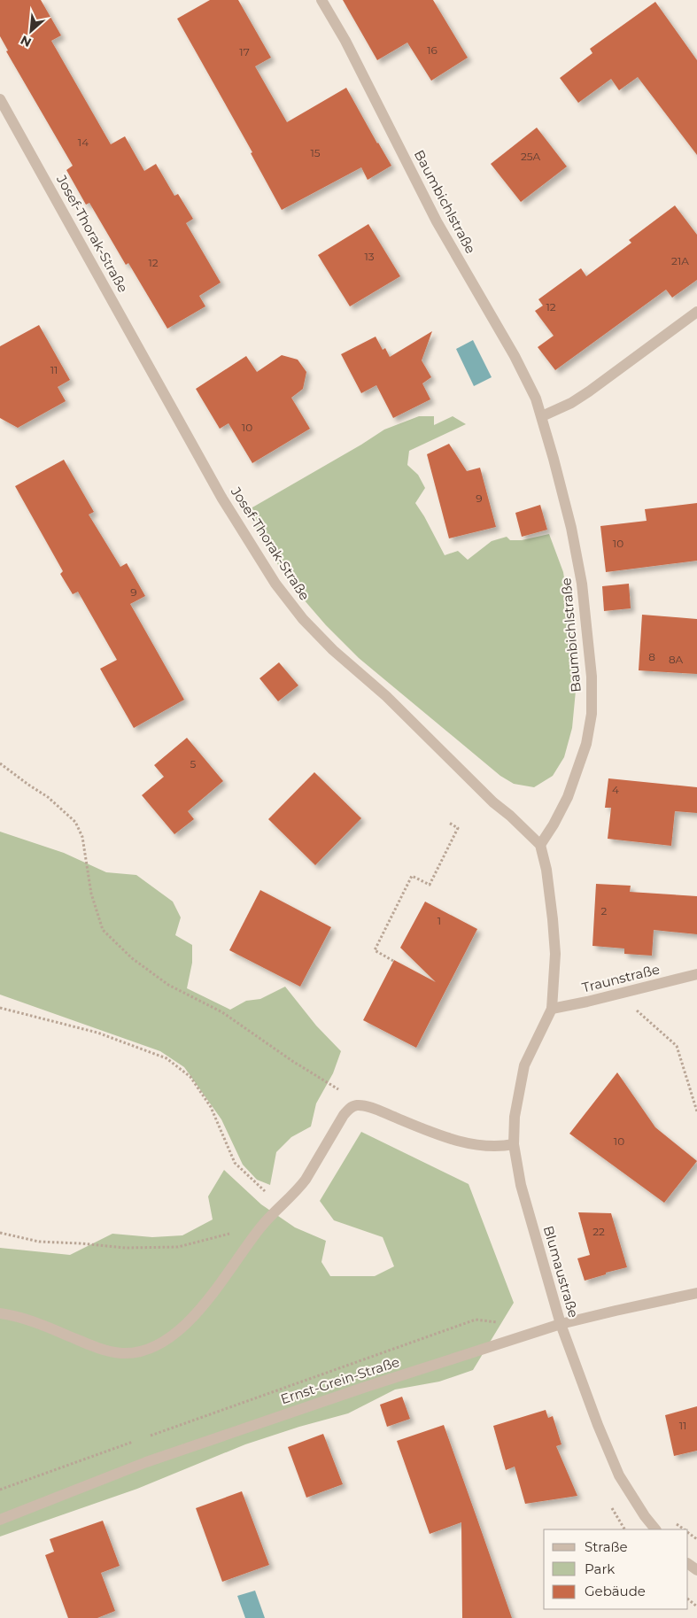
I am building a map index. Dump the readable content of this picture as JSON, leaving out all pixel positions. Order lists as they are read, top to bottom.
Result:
{
  "streets": {
    "street": [
      "Baumbichlstraße",
      "Josef-Thorak-Straße",
      "Traunstraße",
      "Blumaustraße",
      "Ernst-Grein-Straße"
    ]
  },
  "crossings": [
    ["Baumbichlstraße", "Josef-Thorak-Straße"],
    ["Traunstraße", "Blumaustraße"],
    ["Blumaustraße", "Ernst-Grein-Straße"]
  ],
  "house_numbers": [
    "16",
    "17",
    "14",
    "15",
    "25A",
    "13",
    "21A",
    "12",
    "12",
    "11",
    "10",
    "9",
    "10",
    "9",
    "8",
    "8A",
    "5",
    "4",
    "2",
    "1",
    "10",
    "22",
    "11"
  ],
  "legend": ["Straße", "Park", "Gebäude"],
  "north": "bottom left"
}
